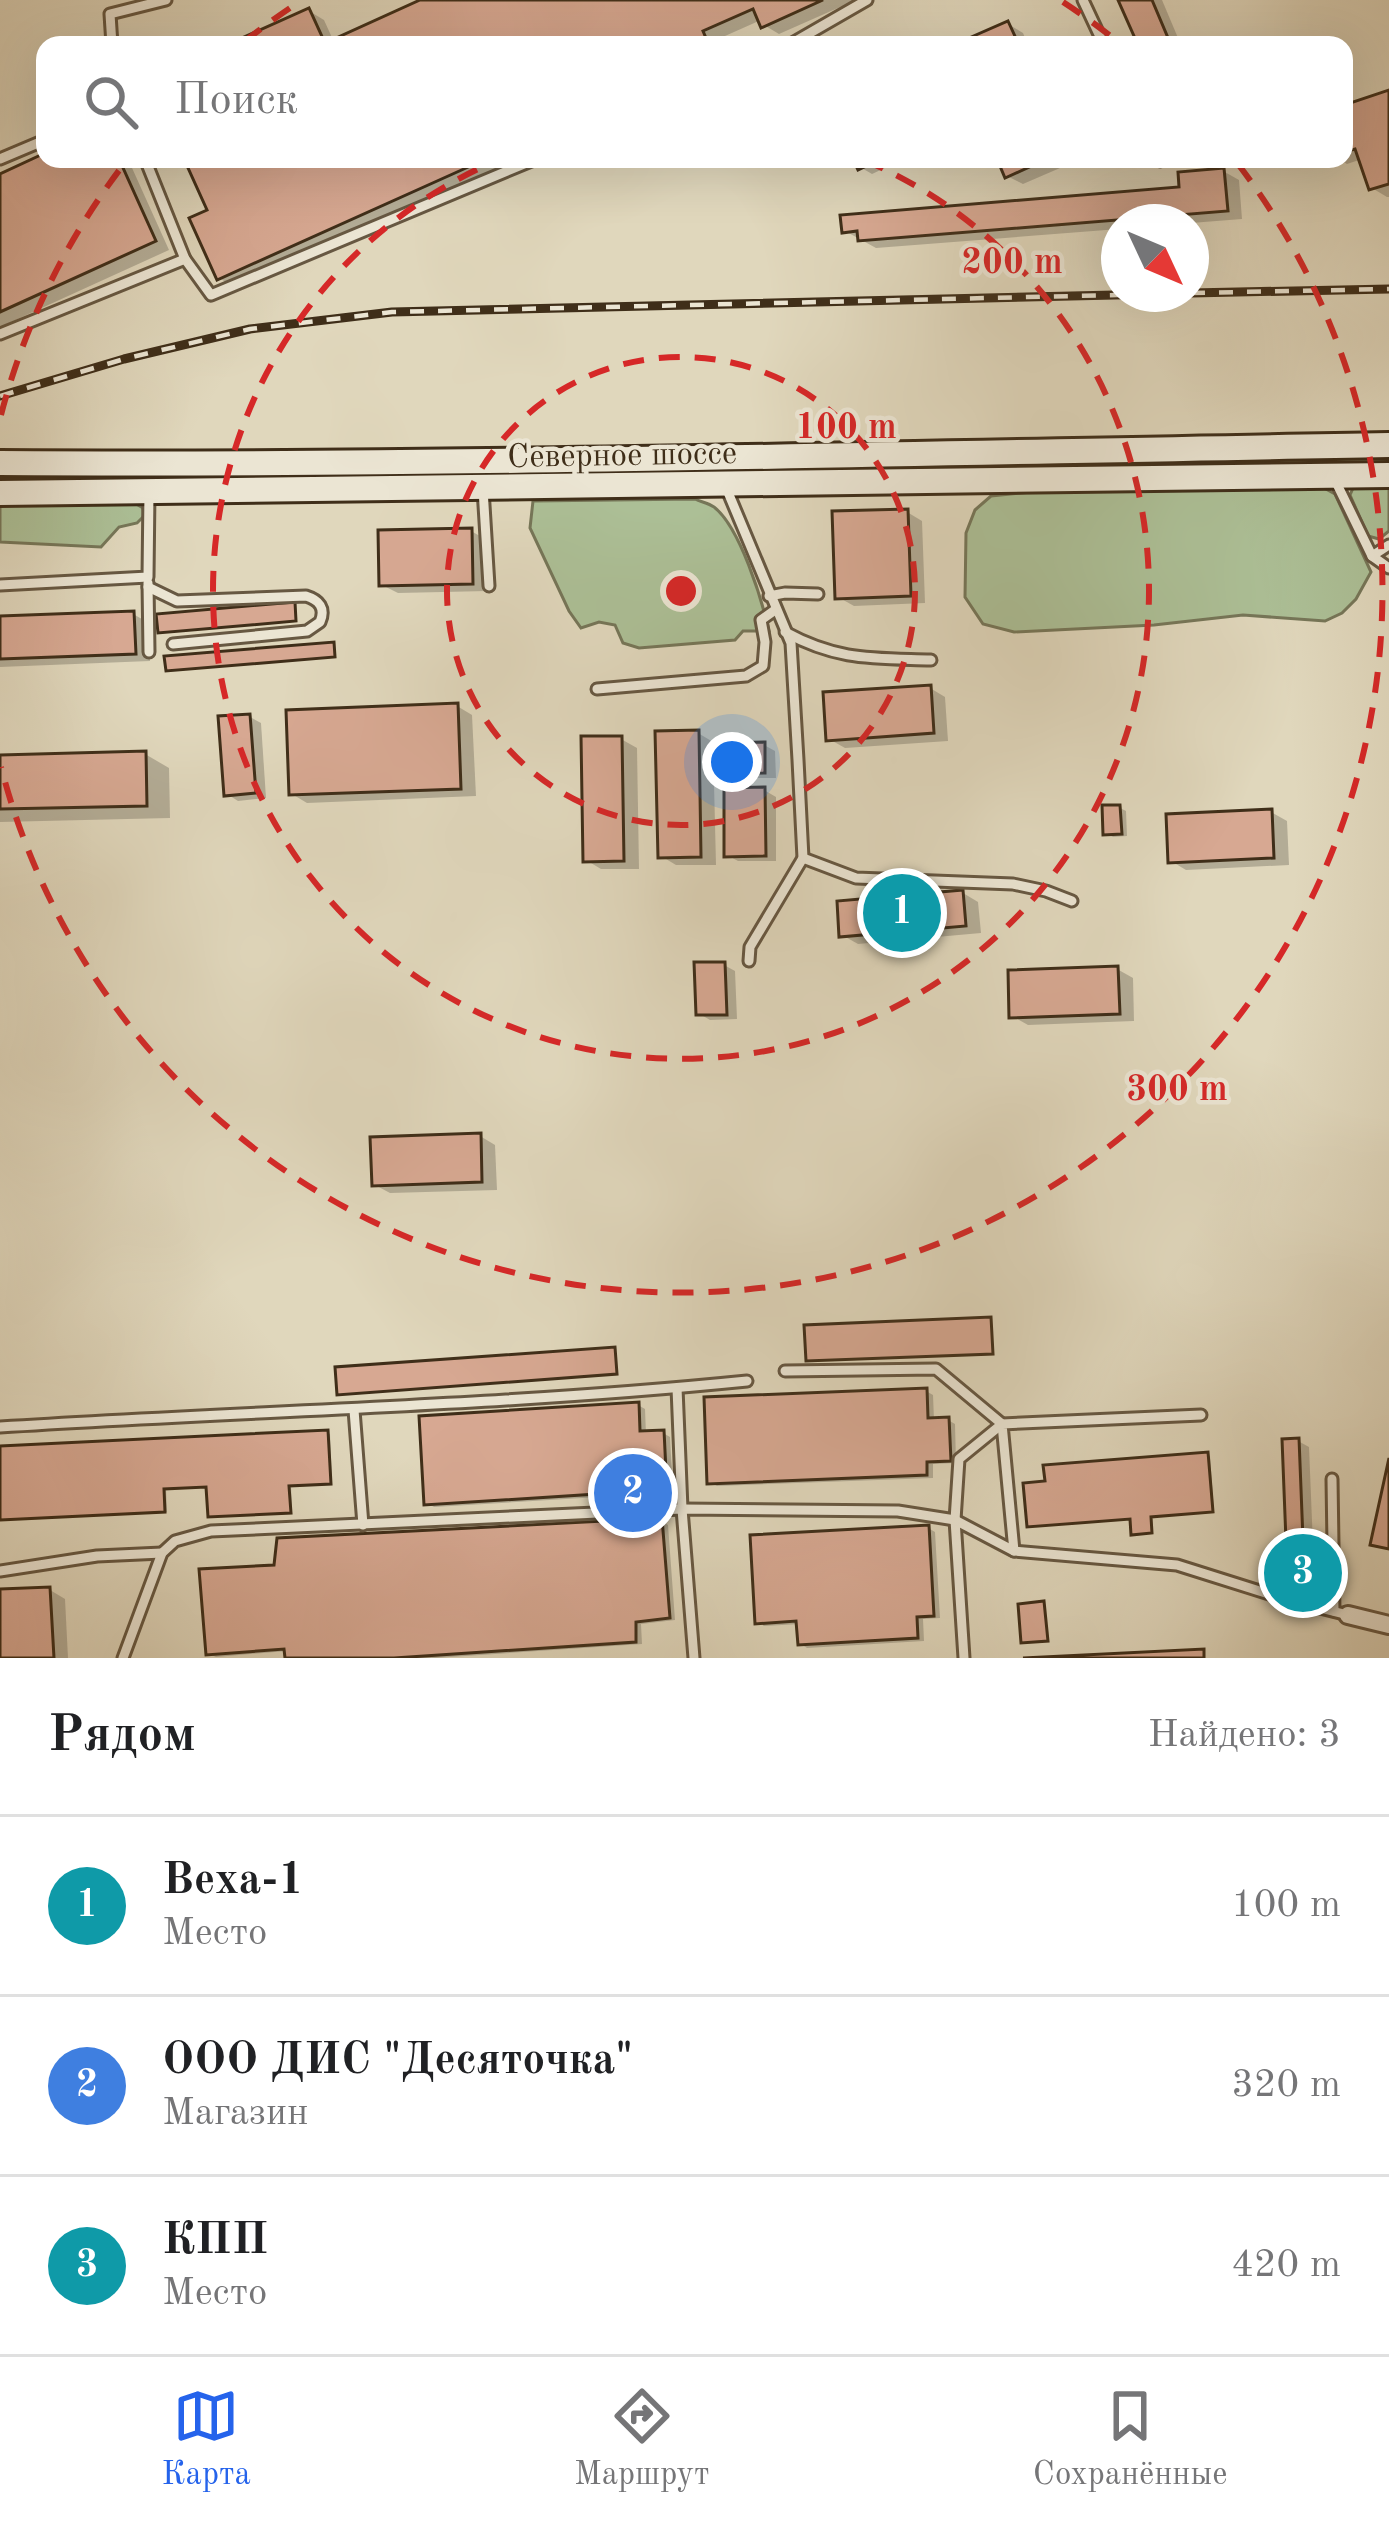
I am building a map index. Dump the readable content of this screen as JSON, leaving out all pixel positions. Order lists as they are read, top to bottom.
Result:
{
  "streets": {
    "main road": ["Северное шоссе"]
  },
  "north": "bottom right",
  "page": {
    "search": "Поиск",
    "pins": ["1", "2", "3"],
    "heading": ["Рядом", "Найдено: 3"],
    "list": [
      {
        "mark": "1",
        "name": "Веха-1",
        "note": "Место",
        "value": "100 m"
      },
      {
        "mark": "2",
        "name": "ООО ДИС \"Десяточка\"",
        "note": "Магазин",
        "value": "320 m"
      },
      {
        "mark": "3",
        "name": "КПП",
        "note": "Место",
        "value": "420 m"
      }
    ],
    "nav": ["Карта", "Маршрут", "Сохранённые"]
  },
  "rings": ["200 m", "100 m", "300 m"]
}
